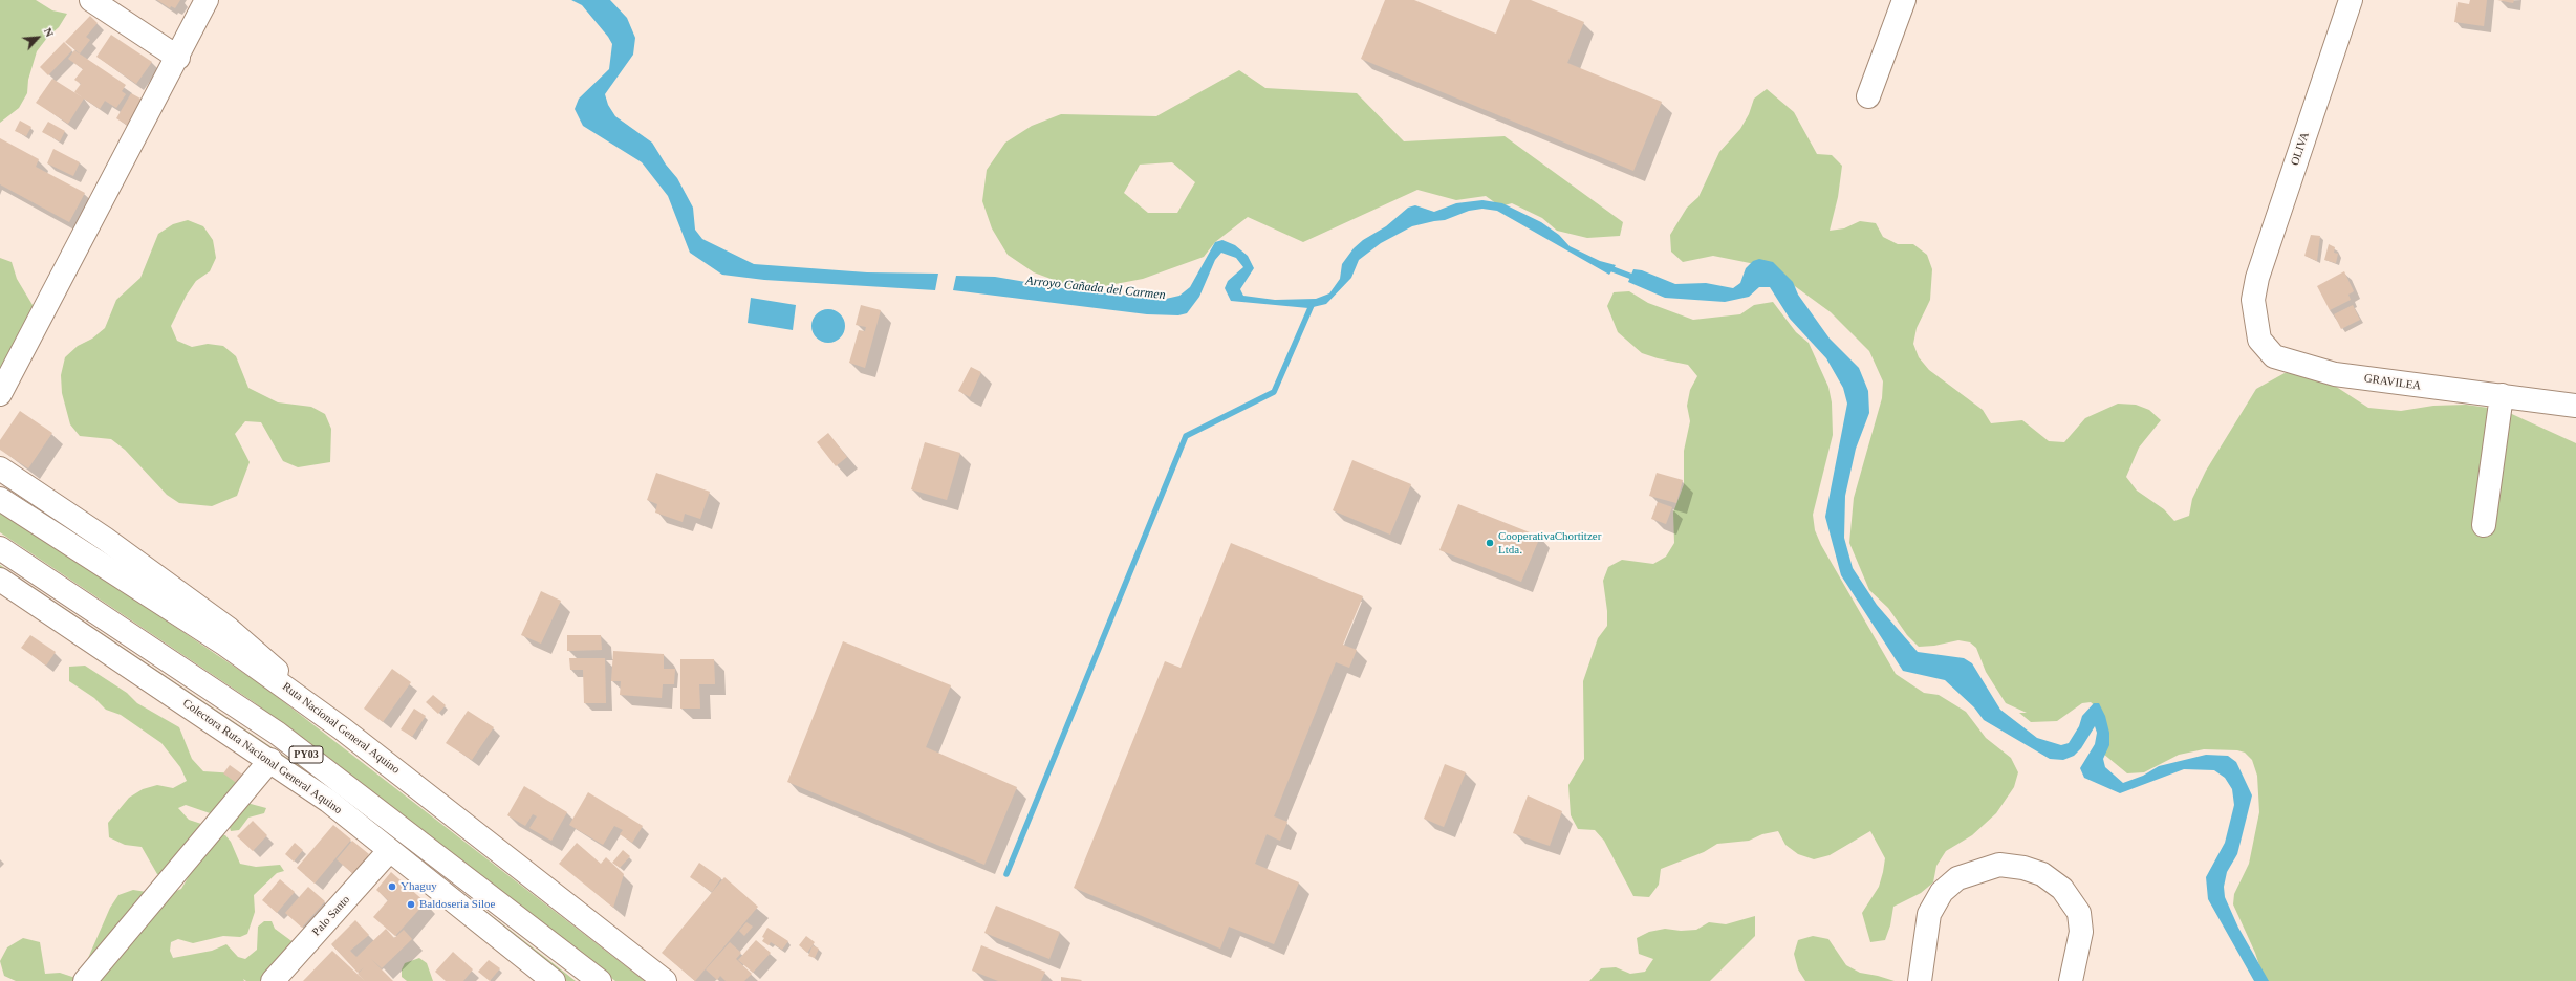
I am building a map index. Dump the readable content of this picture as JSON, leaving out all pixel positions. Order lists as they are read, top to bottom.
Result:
{
  "streets": {
    "main road": [
      "OLIVA",
      "GRAVILEA",
      "Ruta Nacional General Aquino",
      "PY03",
      "Colectora Ruta Nacional General Aquino",
      "Palo Santo"
    ]
  },
  "crossings": [
    ["OLIVA", "GRAVILEA"],
    ["Colectora Ruta Nacional General Aquino", "Palo Santo"]
  ],
  "water": ["Arroyo Cañada del Carmen"],
  "places": ["CooperativaChortitzer Ltda.", "Yhaguy", "Baldoseria Siloe"],
  "north": "top right"
}
